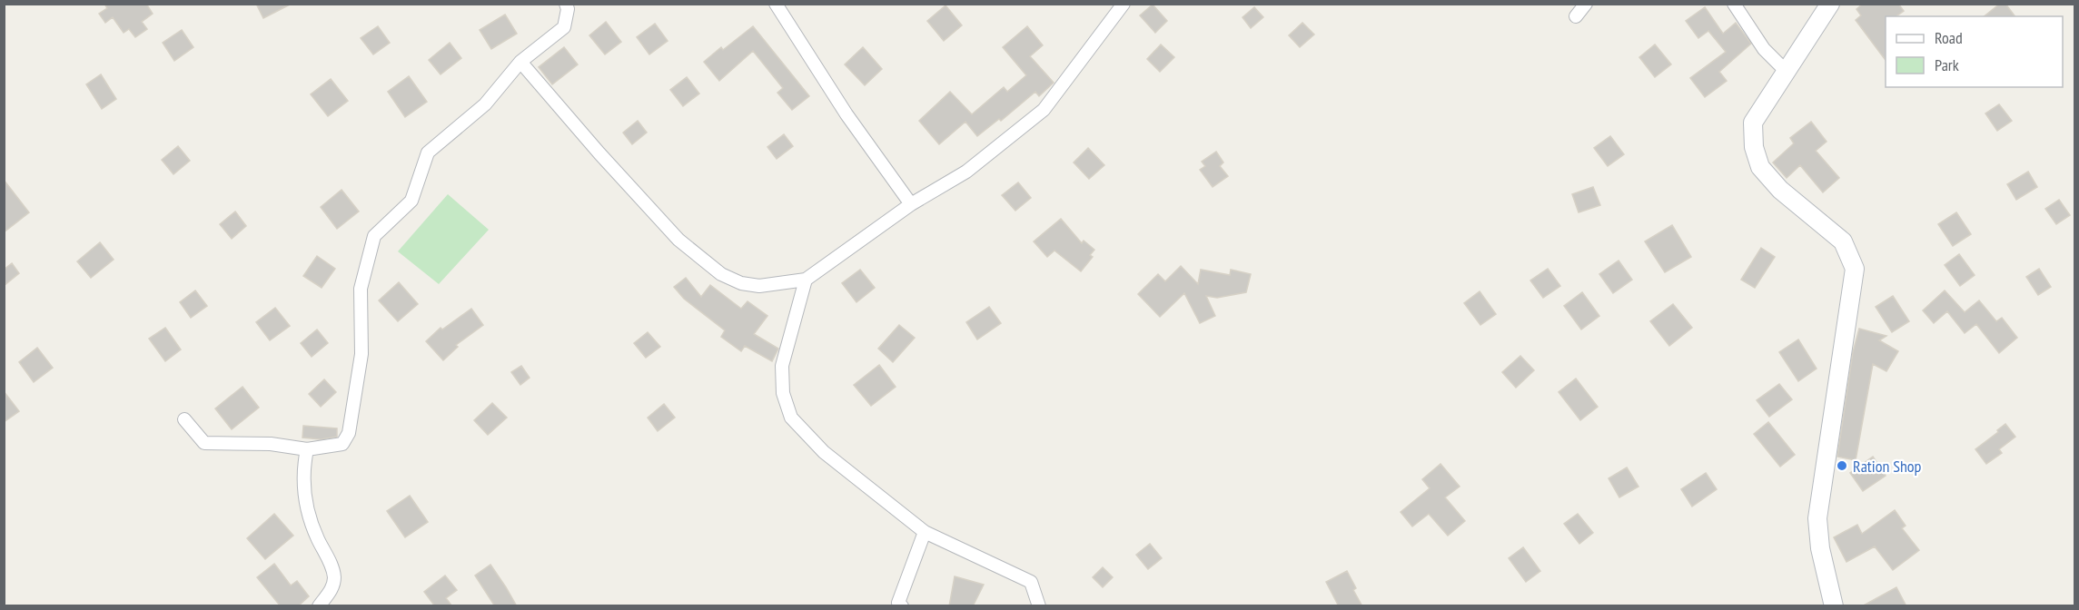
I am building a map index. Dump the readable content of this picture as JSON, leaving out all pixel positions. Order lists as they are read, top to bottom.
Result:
{
  "places": ["Ration Shop"],
  "legend": ["Road", "Park"]
}
